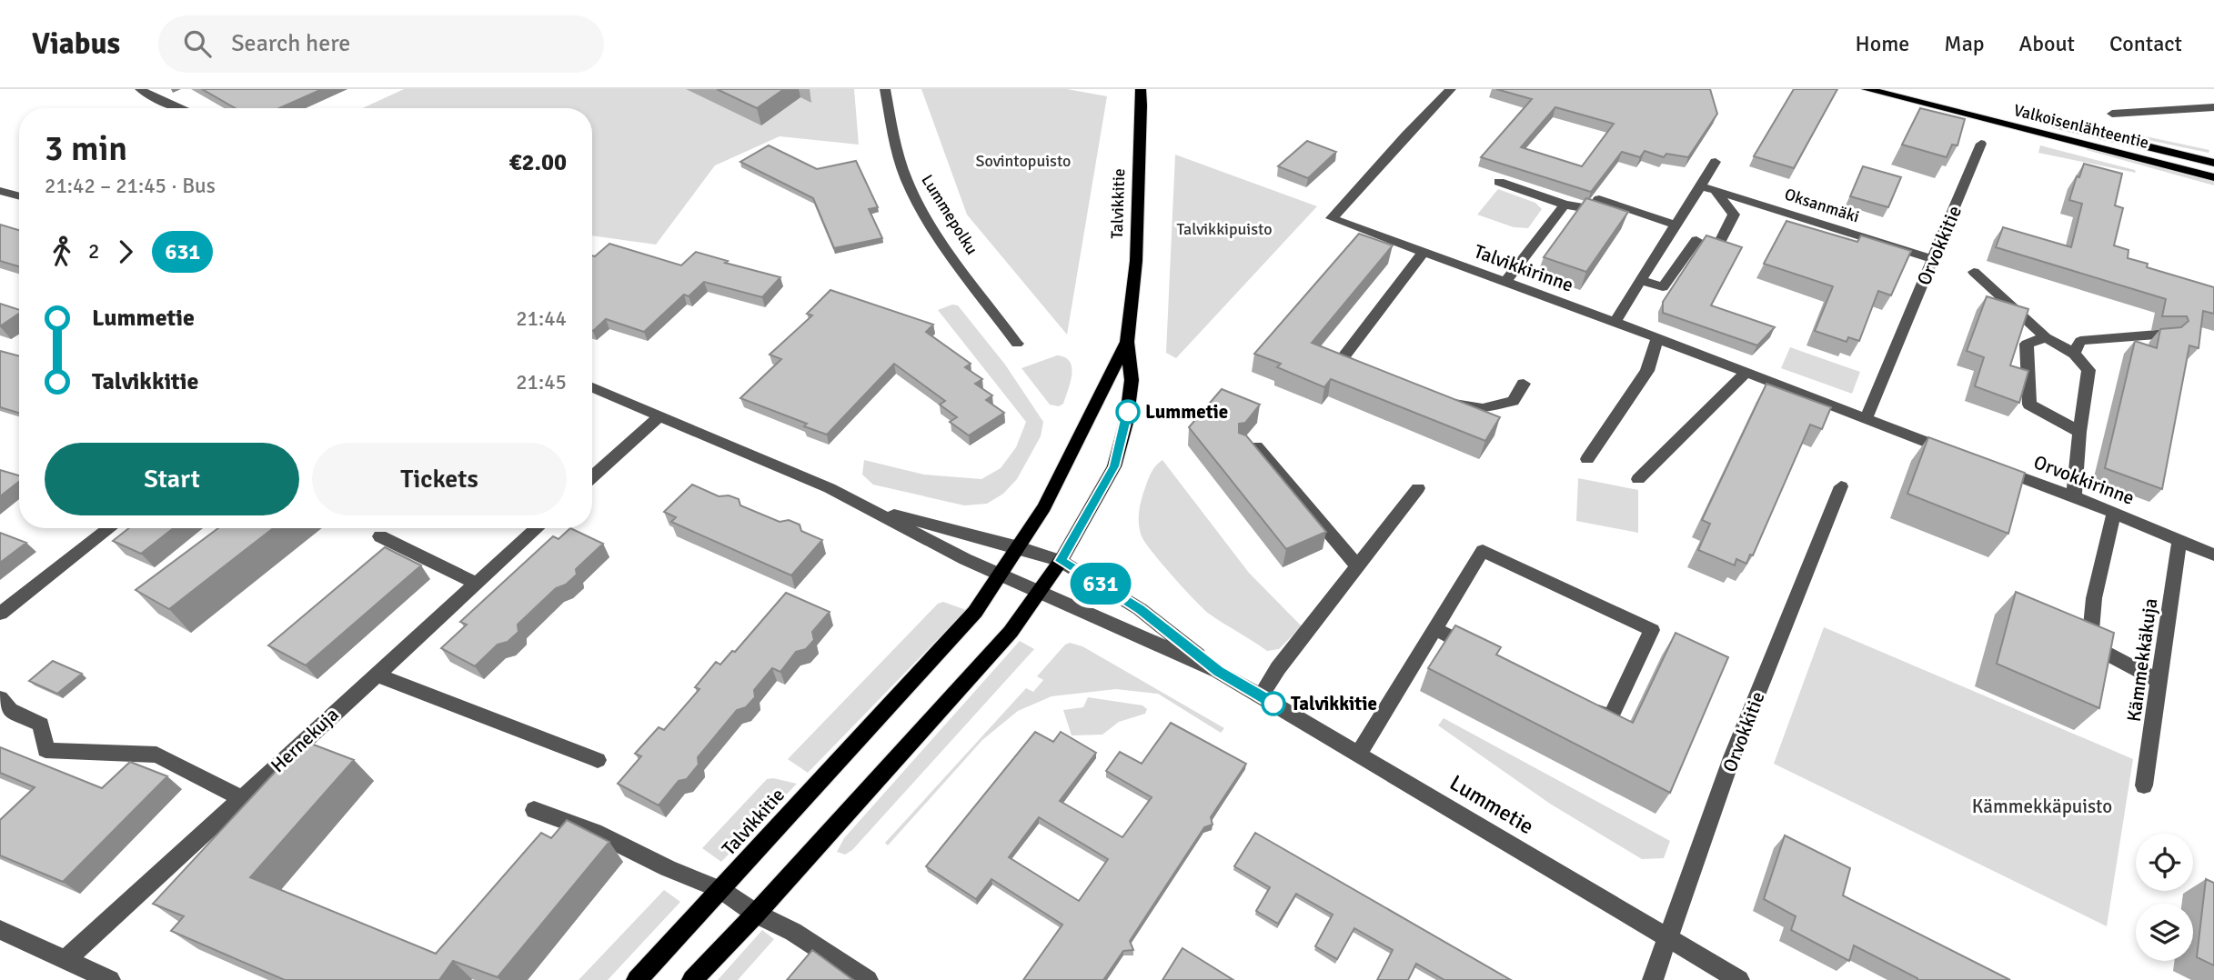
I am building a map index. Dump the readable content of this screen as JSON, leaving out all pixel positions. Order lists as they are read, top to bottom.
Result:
{
  "streets": {
    "main road": ["Valkoisenlähteentie", "Talvikkitie"],
    "street": [
      "Oksanmäki",
      "Lummepolku",
      "Orvokkitie",
      "Talvikkirinne",
      "Orvokkirinne",
      "Kämmekkäkuja",
      "Hernekuja",
      "Lummetie"
    ]
  },
  "crossings": [
    ["Talvikkitie", "Lummetie"],
    ["Oksanmäki", "Orvokkitie"],
    ["Orvokkitie", "Talvikkirinne"],
    ["Orvokkitie", "Lummetie"],
    ["Orvokkirinne", "Kämmekkäkuja"]
  ],
  "parks": ["Sovintopuisto", "Talvikkipuisto", "Kämmekkäpuisto"],
  "places": ["Lummetie", "Talvikkitie"],
  "lines": ["bus line 631"],
  "page": {
    "header": "Viabus",
    "search": "Search here",
    "nav": [
      "Home",
      "Map",
      "About",
      "Contact"
    ],
    "on_map": "631",
    "heading": ["3 min", "21:42 – 21:45 · Bus", "€2.00"],
    "legs": ["2", "631"],
    "list": [
      {
        "name": "Lummetie",
        "value": "21:44"
      },
      {
        "name": "Talvikkitie",
        "value": "21:45"
      }
    ],
    "buttons": ["Start", "Tickets"]
  }
}
